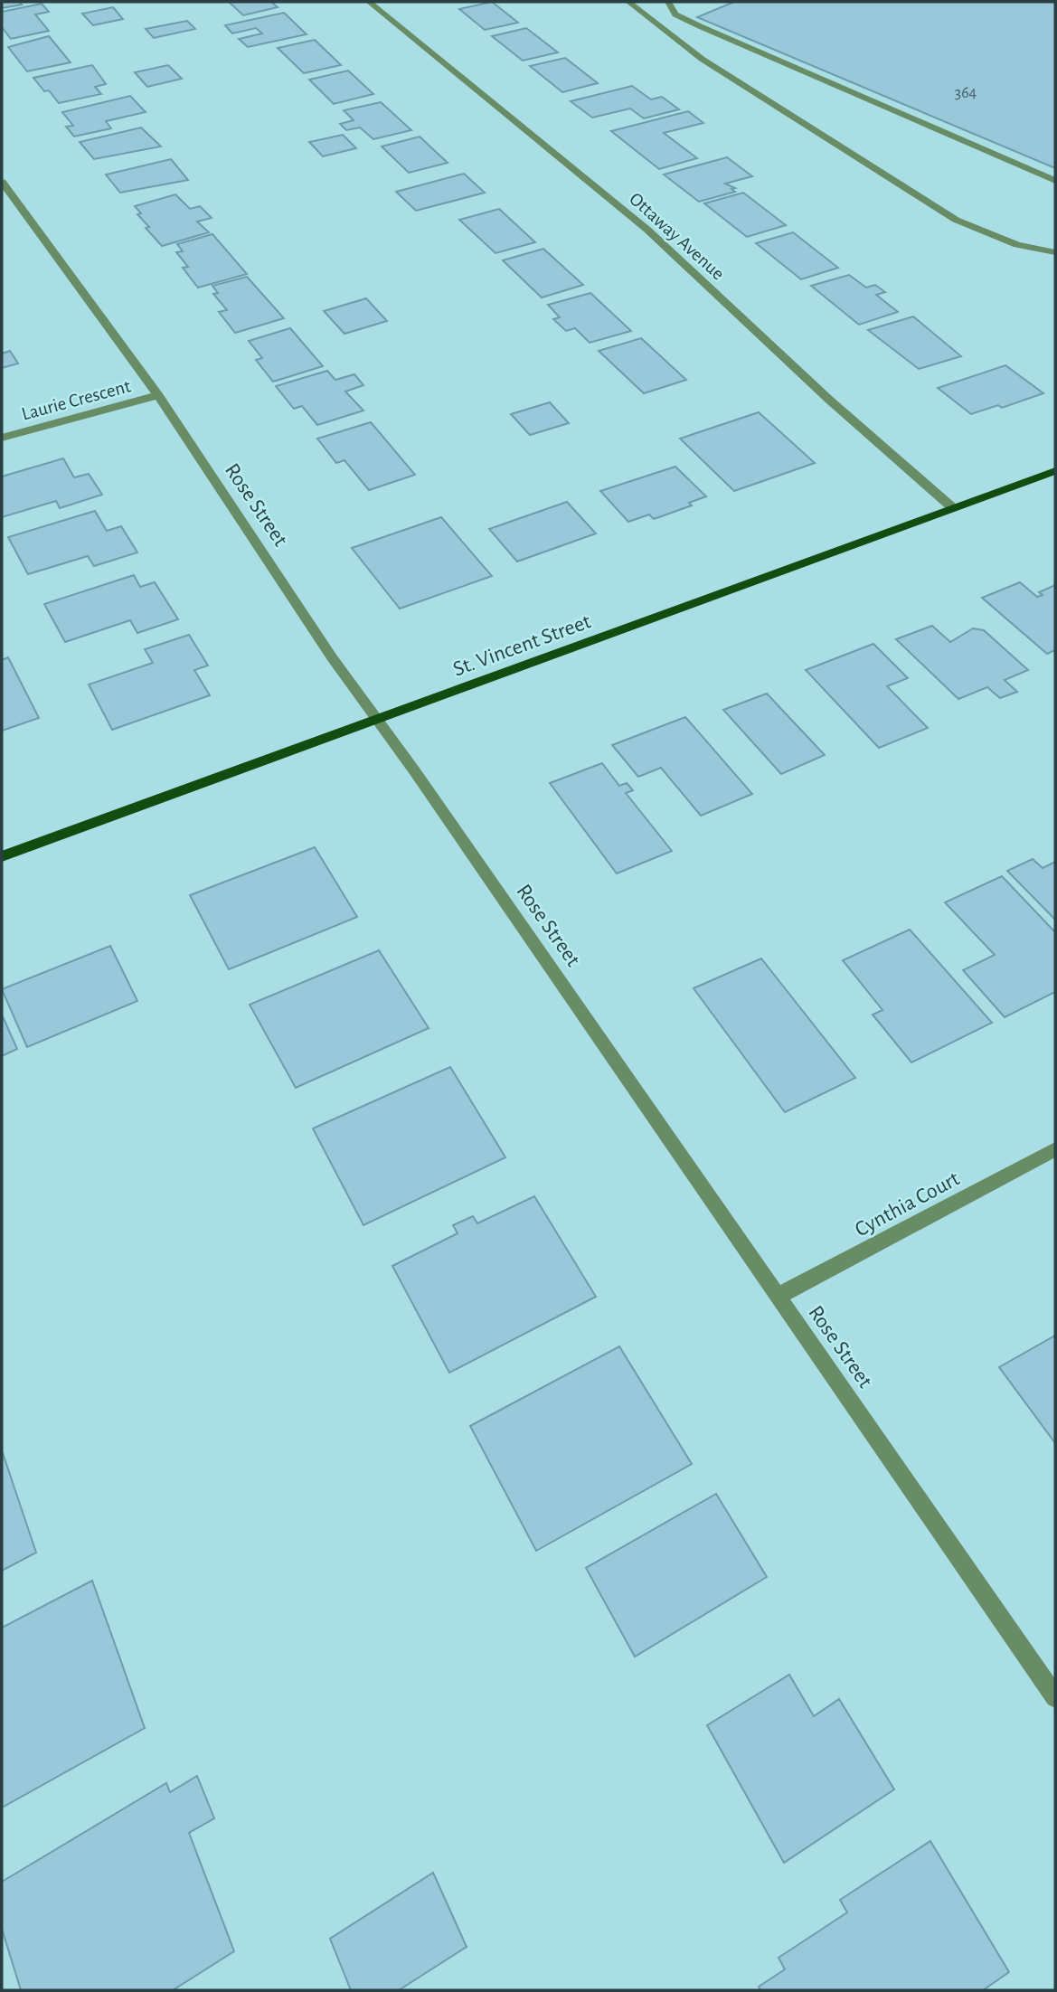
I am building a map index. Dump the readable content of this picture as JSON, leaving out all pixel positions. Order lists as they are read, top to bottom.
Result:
{
  "streets": {
    "main road": ["St. Vincent Street"],
    "street": [
      "Ottaway Avenue",
      "Laurie Crescent",
      "Rose Street",
      "Cynthia Court"
    ]
  },
  "crossings": [
    ["Ottaway Avenue", "St. Vincent Street"],
    ["Laurie Crescent", "Rose Street"],
    ["Rose Street", "St. Vincent Street"],
    ["Rose Street", "Cynthia Court"]
  ],
  "house_numbers": ["364"]
}
